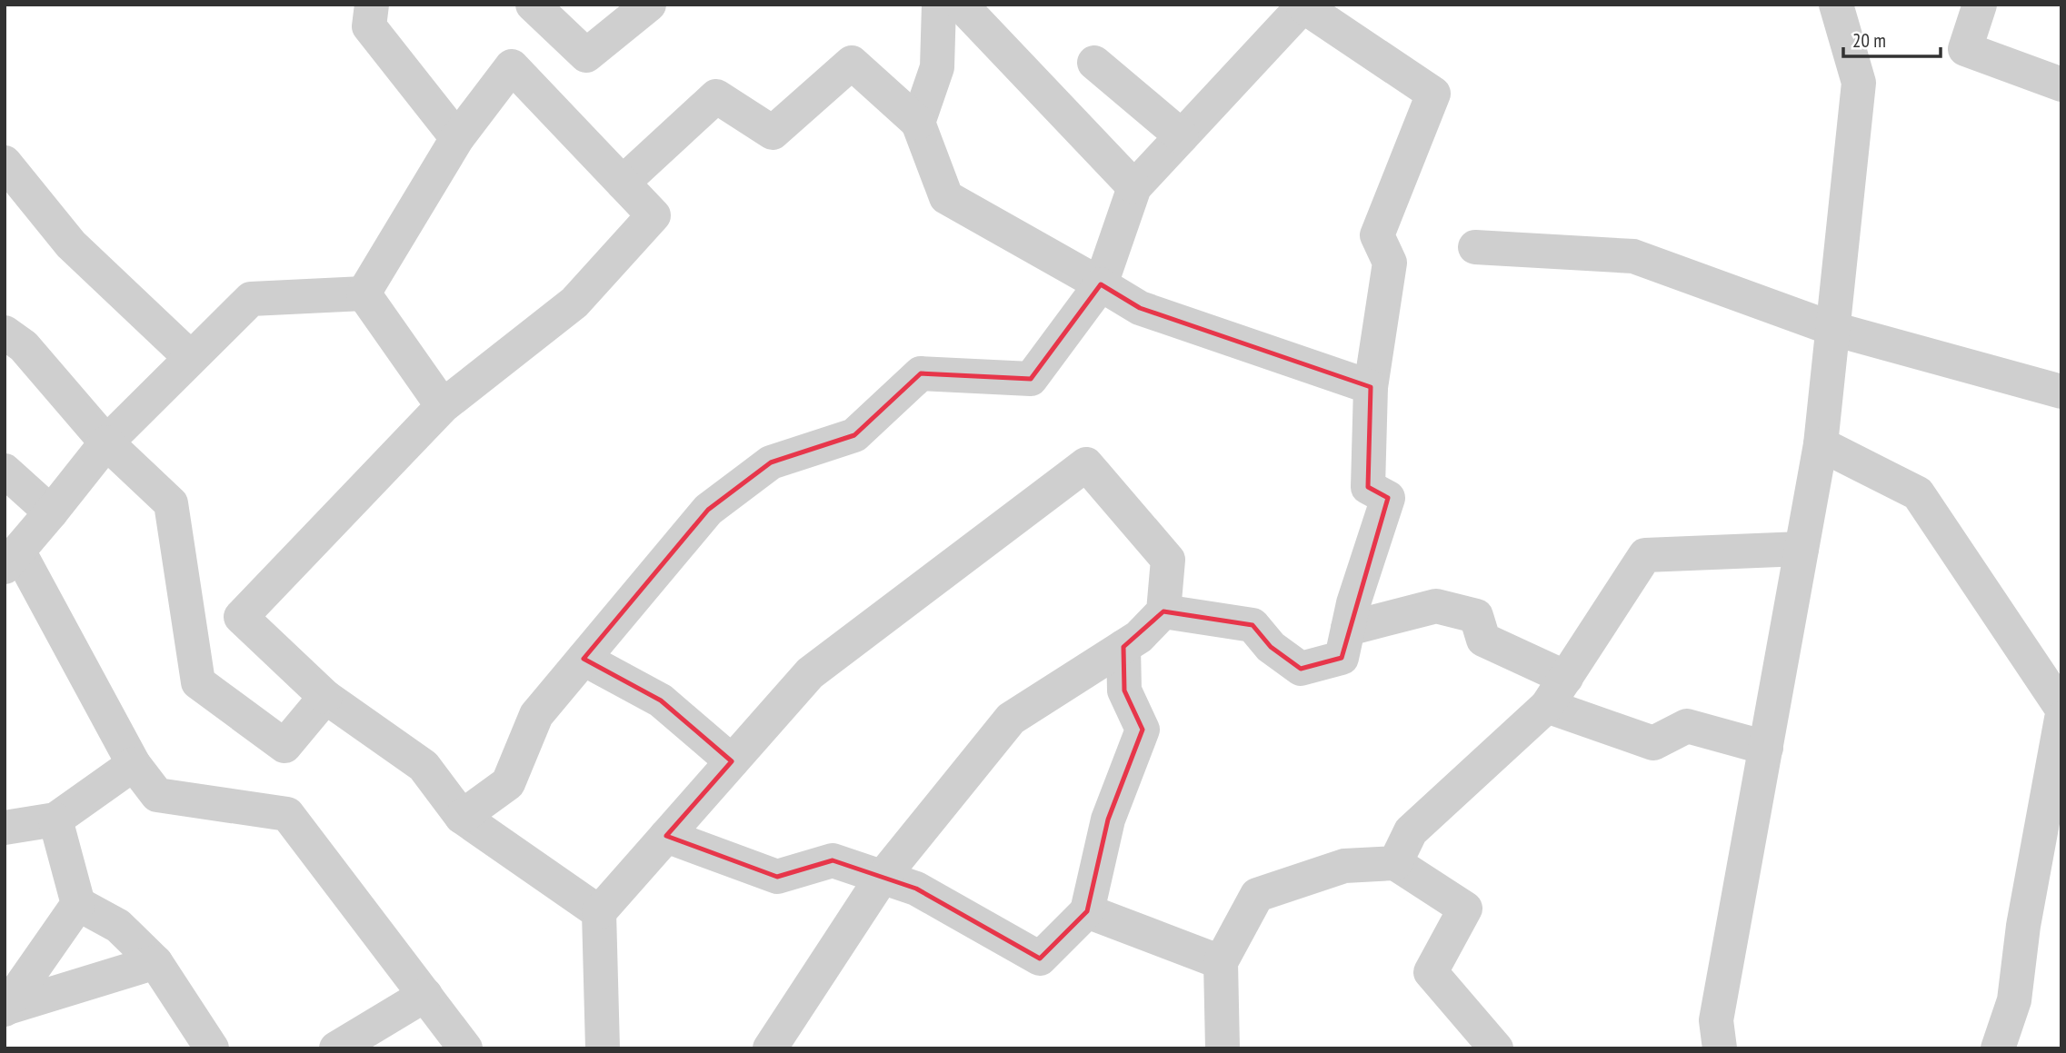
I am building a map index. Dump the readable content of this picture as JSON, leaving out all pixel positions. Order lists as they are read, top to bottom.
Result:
{
  "scale_bar": "20 m"
}
